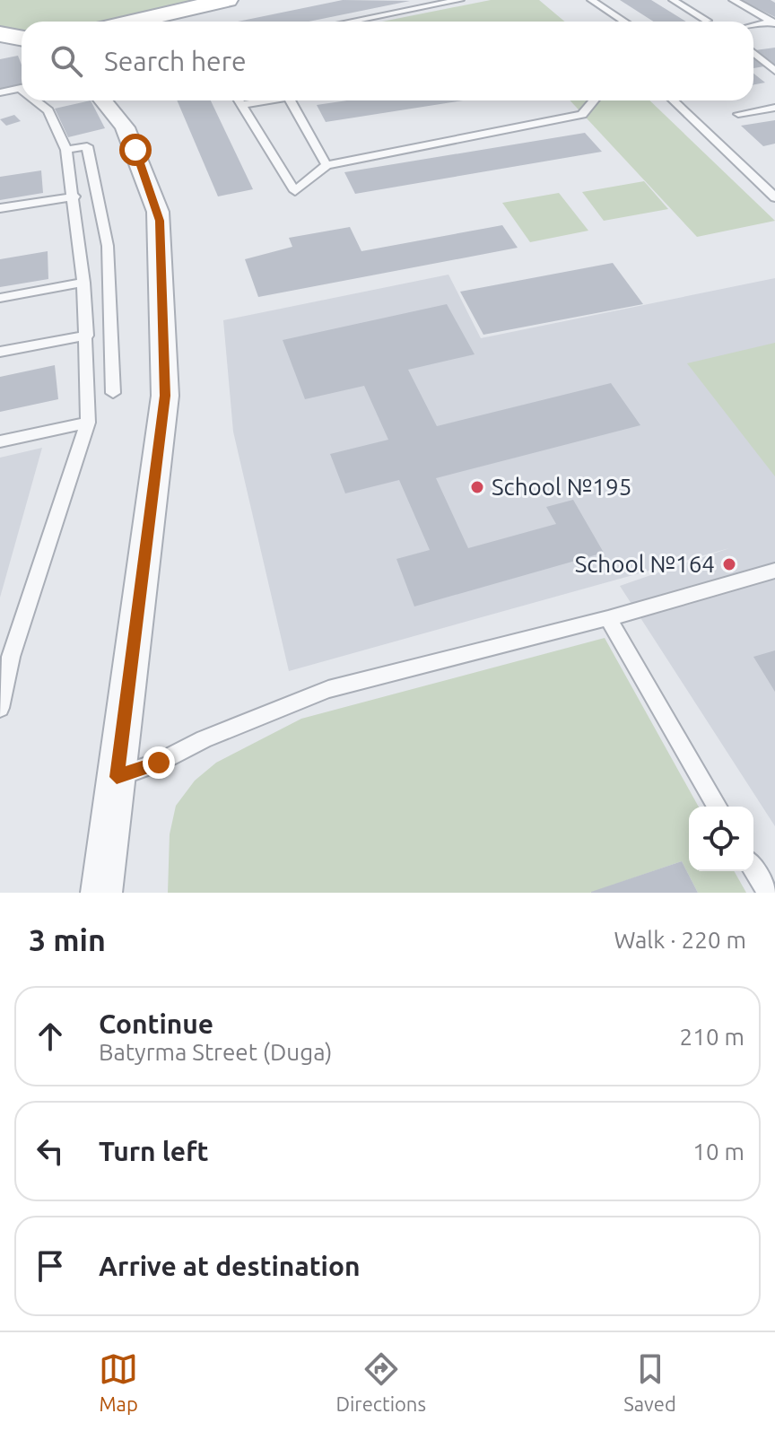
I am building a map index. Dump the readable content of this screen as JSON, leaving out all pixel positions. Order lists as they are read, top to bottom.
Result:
{
  "places": ["School №195", "School №164"],
  "page": {
    "search": "Search here",
    "heading": ["3 min", "Walk · 220 m"],
    "list": [
      ["Continue", "Batyrma Street (Duga)", "210 m"],
      ["Turn left", "10 m"],
      "Arrive at destination"
    ],
    "nav": ["Map", "Directions", "Saved"]
  }
}
